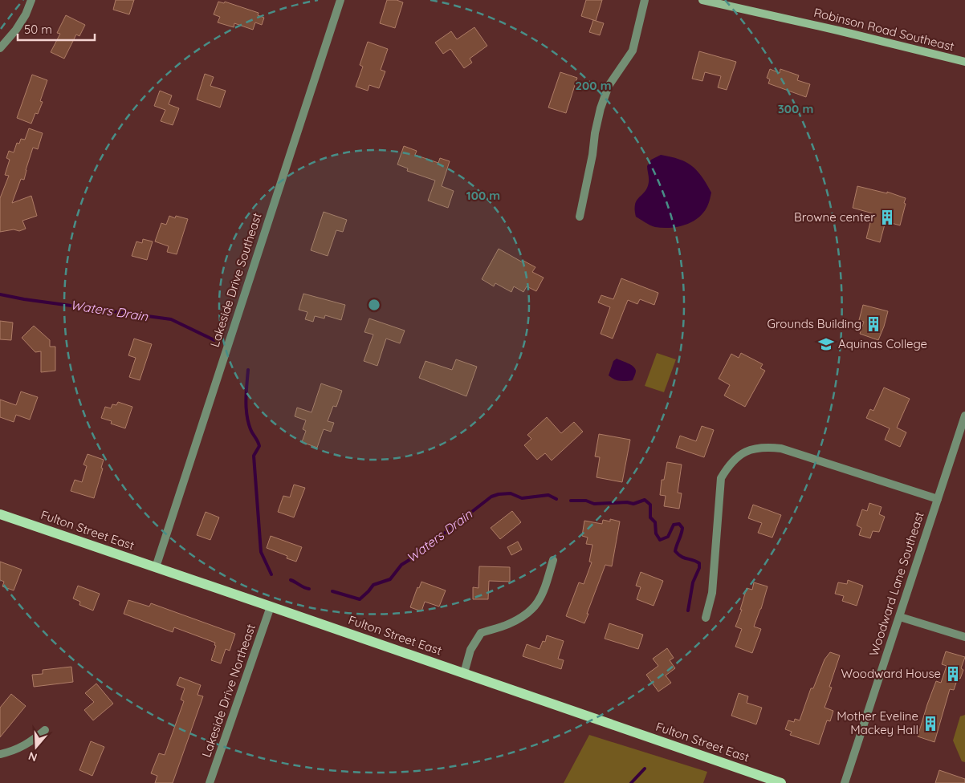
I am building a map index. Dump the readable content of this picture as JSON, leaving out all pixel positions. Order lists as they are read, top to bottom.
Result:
{
  "streets": {
    "main road": ["Robinson Road Southeast", "Fulton Street East"],
    "street": ["Lakeside Drive Southeast", "Woodward Lane Southeast", "Lakeside Drive Northeast"]
  },
  "crossings": [
    ["Lakeside Drive Southeast", "Fulton Street East"],
    ["Fulton Street East", "Lakeside Drive Northeast"]
  ],
  "water": ["Waters Drain"],
  "places": {
    "building": [
      "Browne center",
      "Grounds Building",
      "Woodward House",
      "Mother Eveline Mackey Hall"
    ],
    "school or university": ["Aquinas College"]
  },
  "scale_bar": "50 m",
  "north": "bottom",
  "rings": ["200 m", "300 m", "100 m"]
}
